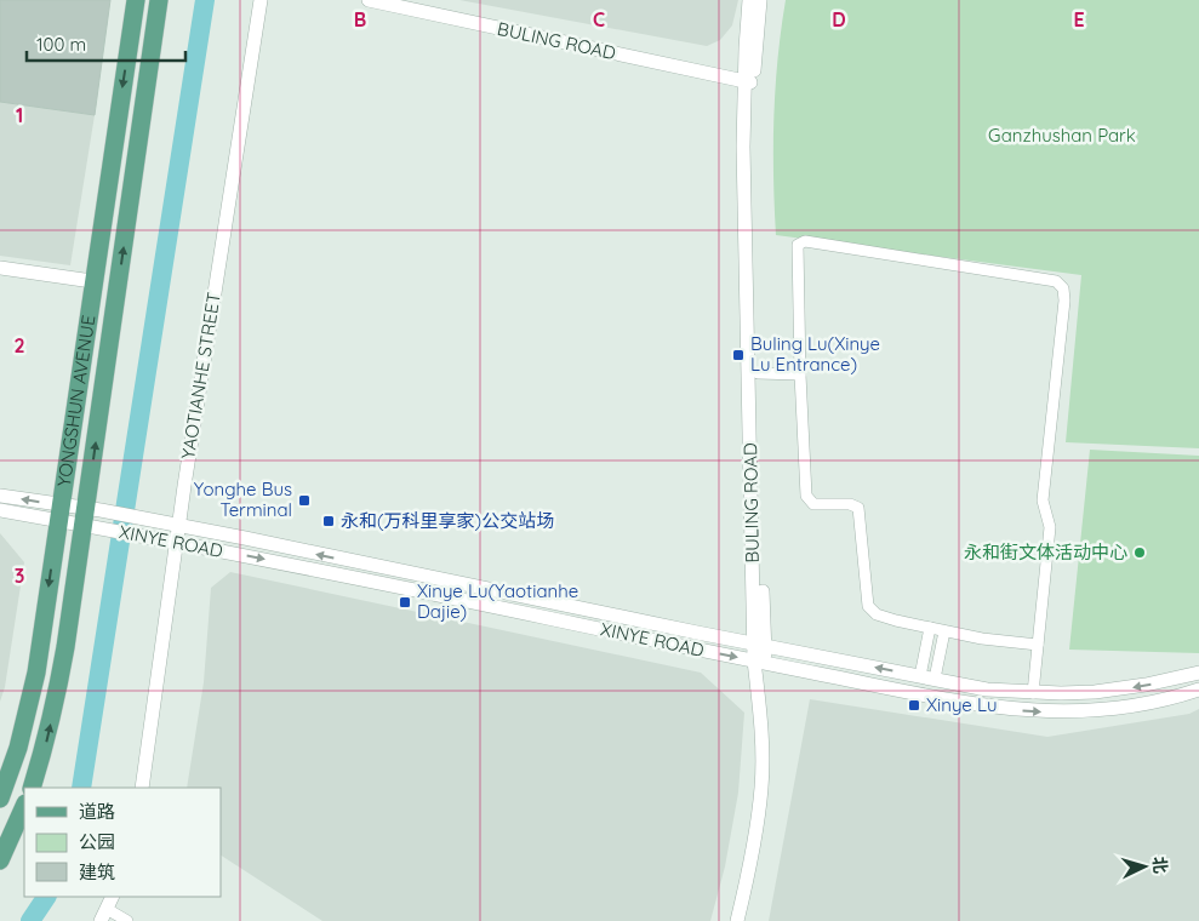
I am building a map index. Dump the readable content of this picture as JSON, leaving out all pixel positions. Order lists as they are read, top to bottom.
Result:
{
  "streets": {
    "main road": ["YONGSHUN AVENUE"],
    "street": ["BULING ROAD", "YAOTIANHE STREET", "XINYE ROAD"]
  },
  "crossings": [
    ["BULING ROAD", "XINYE ROAD"],
    ["YAOTIANHE STREET", "XINYE ROAD"],
    ["YONGSHUN AVENUE", "XINYE ROAD"]
  ],
  "parks": ["Ganzhushan Park"],
  "places": {
    "transit": [
      "Buling Lu(Xinye Lu Entrance)",
      "Yonghe Bus Terminal",
      "永和(万科里享家)公交站场",
      "Xinye Lu(Yaotianhe Dajie)",
      "Xinye Lu"
    ],
    "other": ["永和街文体活动中心"]
  },
  "legend": ["道路", "公园", "建筑"],
  "scale_bar": "100 m",
  "north": "right",
  "grid": {
    "columns": [
      "B",
      "C",
      "D",
      "E"
    ],
    "rows": ["1", "2", "3"]
  }
}
